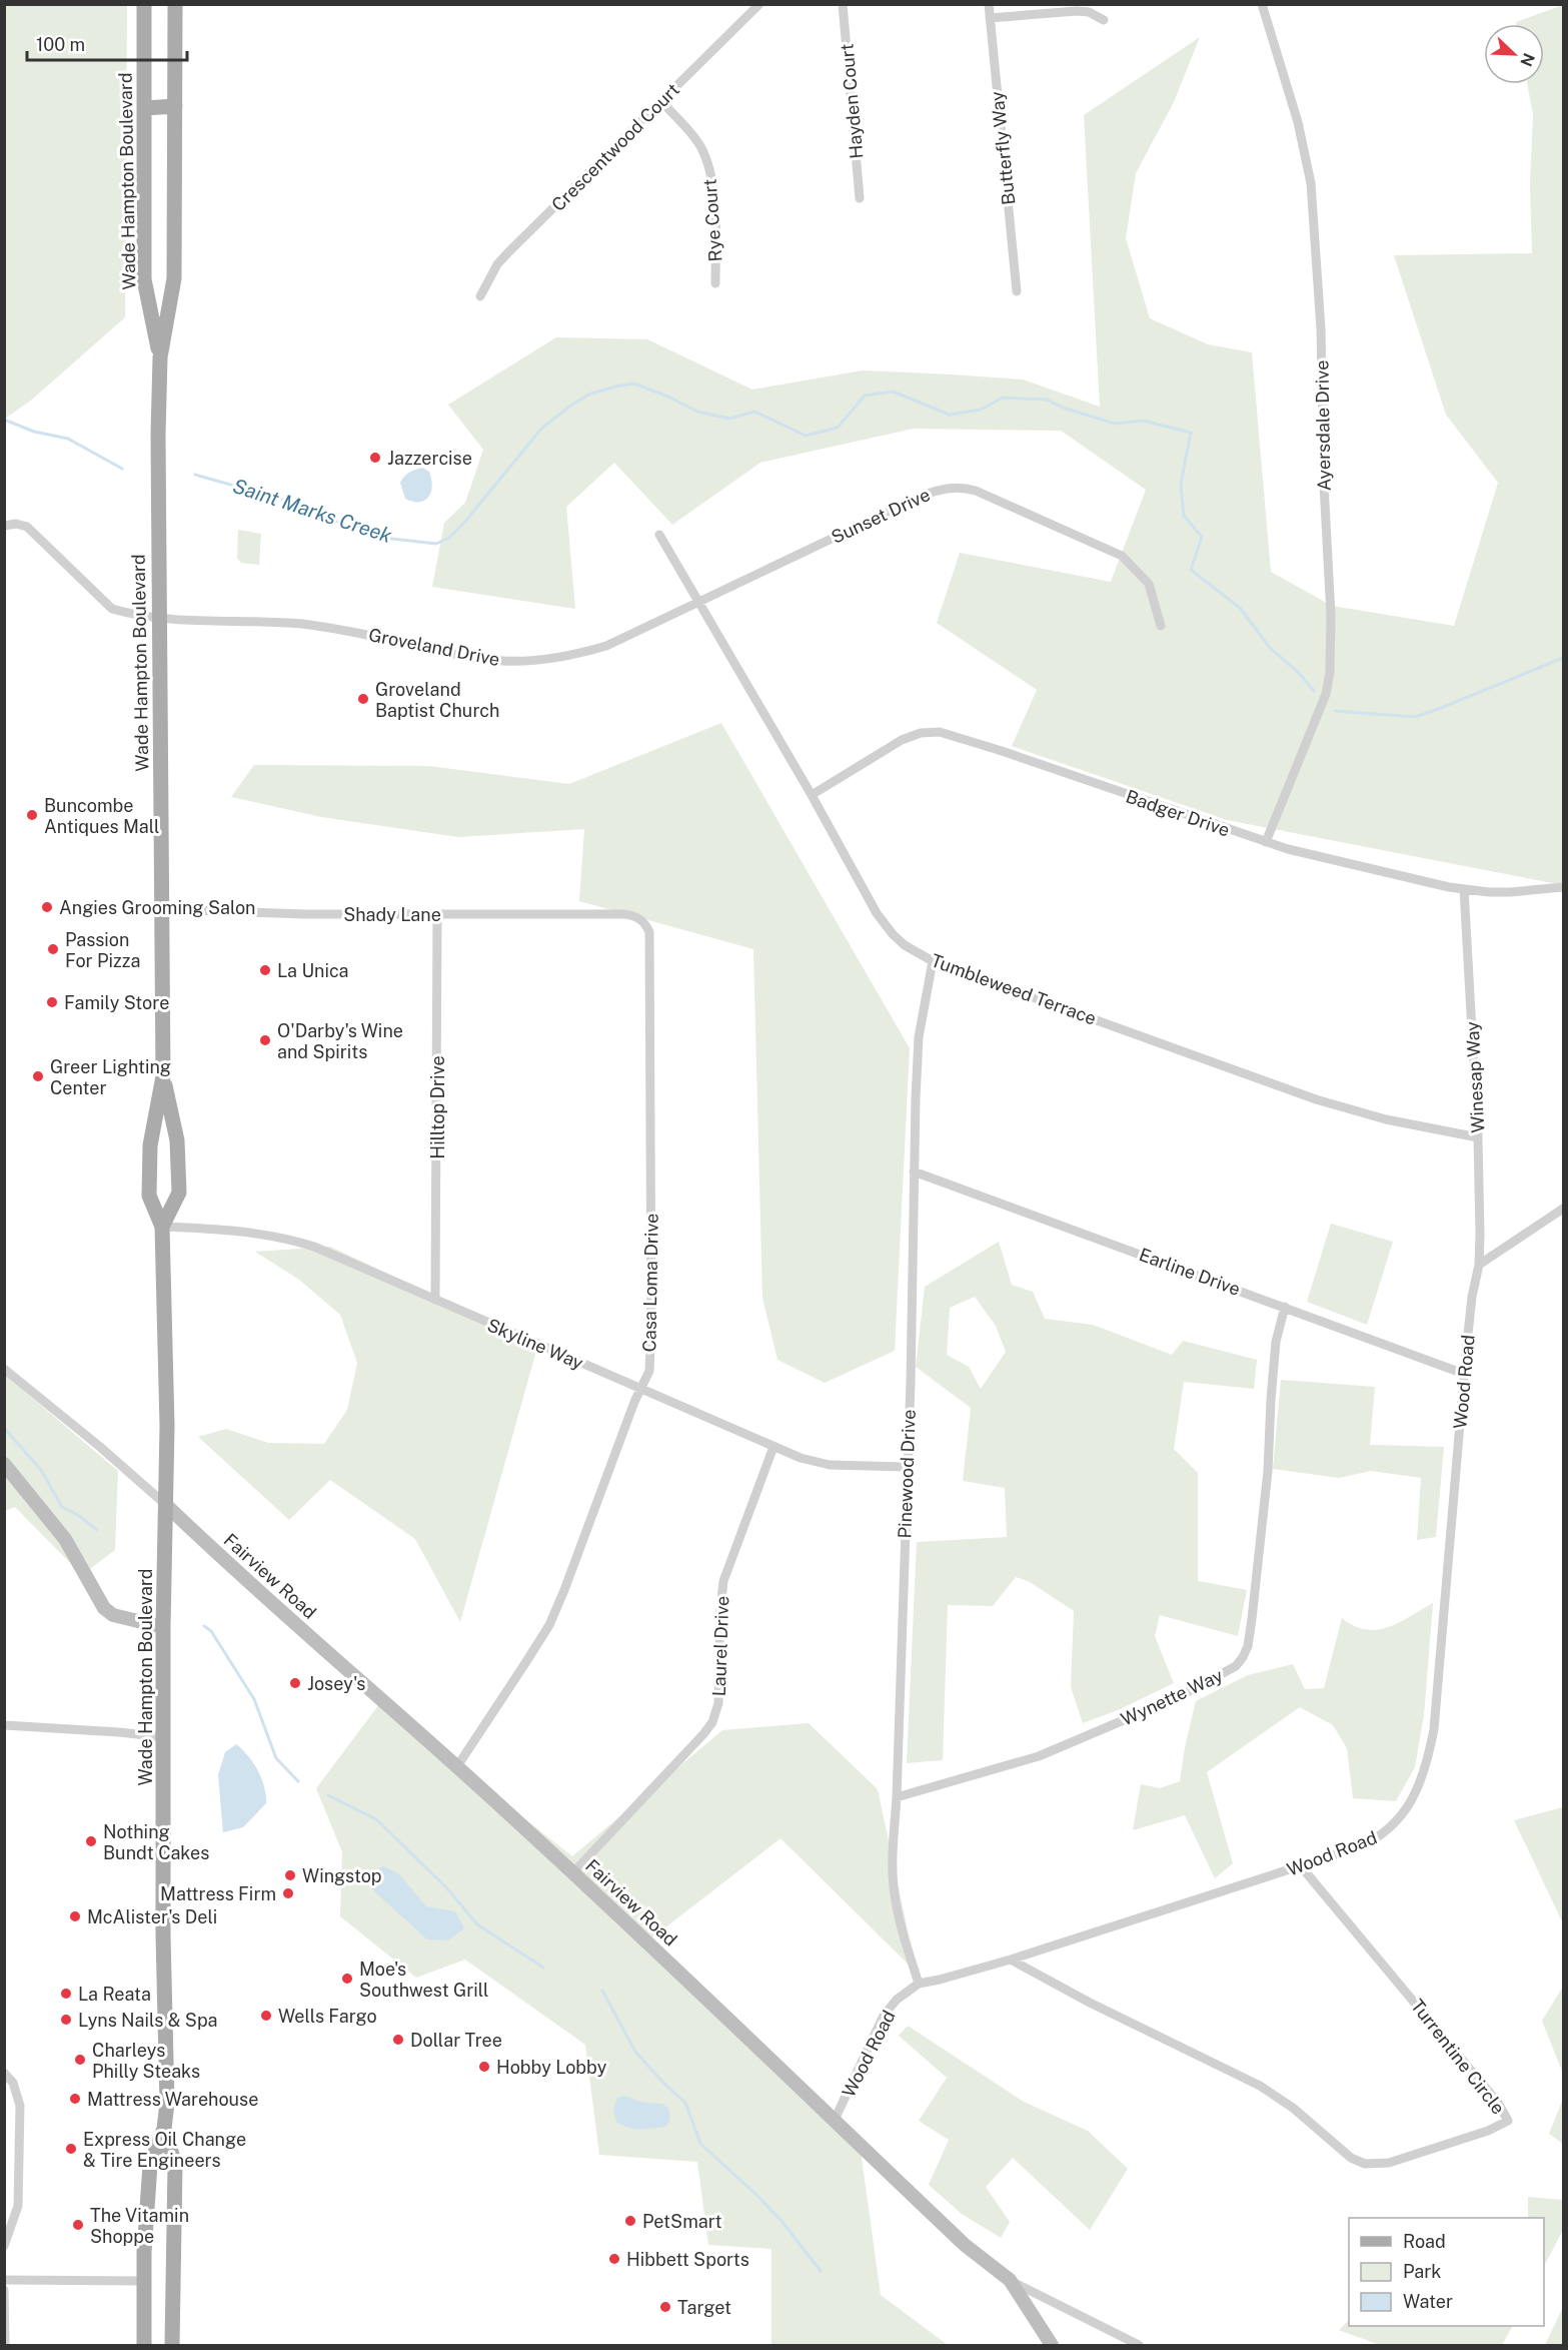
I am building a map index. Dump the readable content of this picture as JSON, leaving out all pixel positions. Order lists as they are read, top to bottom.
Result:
{
  "streets": {
    "main road": ["Wade Hampton Boulevard"],
    "street": [
      "Hayden Court",
      "Crescentwood Court",
      "Butterfly Way",
      "Rye Court",
      "Ayersdale Drive",
      "Sunset Drive",
      "Groveland Drive",
      "Badger Drive",
      "Shady Lane",
      "Tumbleweed Terrace",
      "Winesap Way",
      "Hilltop Drive",
      "Earline Drive",
      "Casa Loma Drive",
      "Skyline Way",
      "Wood Road",
      "Pinewood Drive",
      "Fairview Road",
      "Laurel Drive",
      "Wynette Way",
      "Turrentine Circle"
    ]
  },
  "crossings": [
    ["Crescentwood Court", "Rye Court"],
    ["Wade Hampton Boulevard", "Groveland Drive"],
    ["Wade Hampton Boulevard", "Shady Lane"],
    ["Wade Hampton Boulevard", "Skyline Way"],
    ["Wade Hampton Boulevard", "Fairview Road"],
    ["Ayersdale Drive", "Badger Drive"],
    ["Sunset Drive", "Groveland Drive"],
    ["Sunset Drive", "Tumbleweed Terrace"],
    ["Groveland Drive", "Tumbleweed Terrace"],
    ["Badger Drive", "Tumbleweed Terrace"],
    ["Badger Drive", "Winesap Way"],
    ["Shady Lane", "Hilltop Drive"],
    ["Shady Lane", "Casa Loma Drive"],
    ["Tumbleweed Terrace", "Winesap Way"],
    ["Tumbleweed Terrace", "Pinewood Drive"],
    ["Winesap Way", "Wood Road"],
    ["Hilltop Drive", "Skyline Way"],
    ["Earline Drive", "Wood Road"],
    ["Earline Drive", "Pinewood Drive"],
    ["Earline Drive", "Wynette Way"],
    ["Casa Loma Drive", "Skyline Way"],
    ["Casa Loma Drive", "Fairview Road"],
    ["Skyline Way", "Pinewood Drive"],
    ["Skyline Way", "Laurel Drive"],
    ["Wood Road", "Pinewood Drive"],
    ["Wood Road", "Fairview Road"],
    ["Wood Road", "Turrentine Circle"],
    ["Pinewood Drive", "Wynette Way"],
    ["Fairview Road", "Laurel Drive"]
  ],
  "water": ["Saint Marks Creek"],
  "places": [
    "Jazzercise",
    "Groveland Baptist Church",
    "Buncombe Antiques Mall",
    "Angies Grooming Salon",
    "Passion For Pizza",
    "La Unica",
    "Family Store",
    "O'Darby's Wine and Spirits",
    "Greer Lighting Center",
    "Josey's",
    "Nothing Bundt Cakes",
    "Wingstop",
    "Mattress Firm",
    "McAlister's Deli",
    "Moe's Southwest Grill",
    "La Reata",
    "Wells Fargo",
    "Lyns Nails & Spa",
    "Dollar Tree",
    "Charleys Philly Steaks",
    "Hobby Lobby",
    "Mattress Warehouse",
    "Express Oil Change & Tire Engineers",
    "PetSmart",
    "The Vitamin Shoppe",
    "Hibbett Sports",
    "Target"
  ],
  "legend": ["Road", "Park", "Water"],
  "scale_bar": "100 m",
  "north": "bottom right"
}
